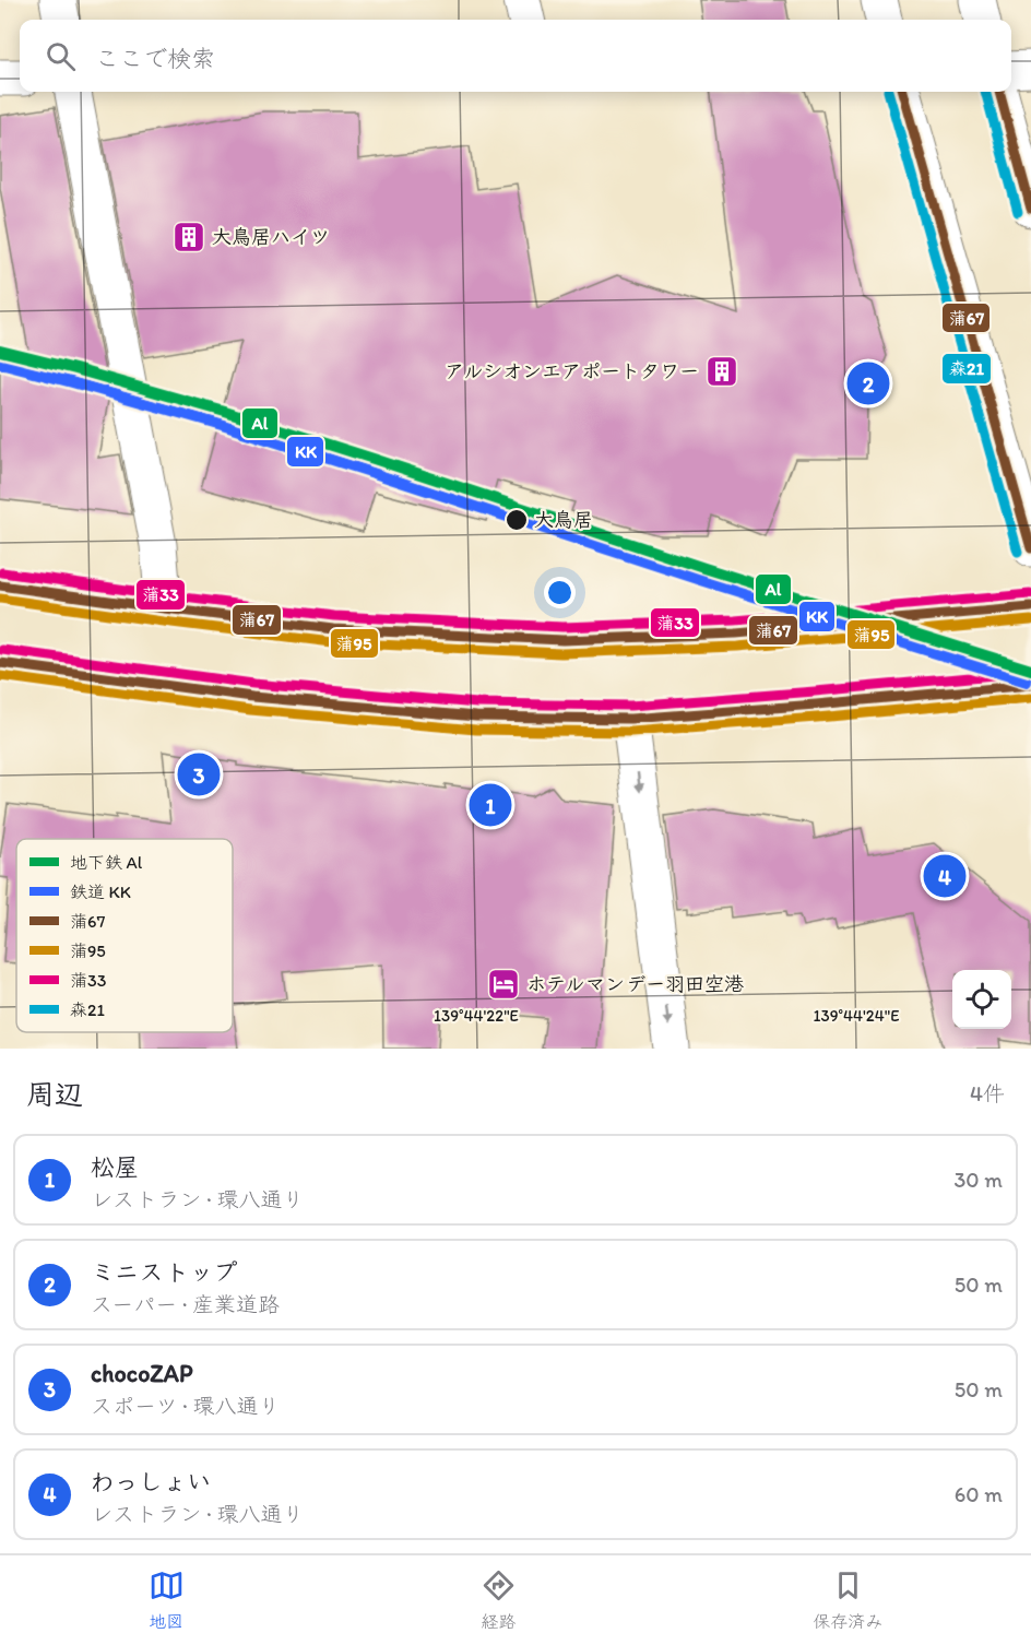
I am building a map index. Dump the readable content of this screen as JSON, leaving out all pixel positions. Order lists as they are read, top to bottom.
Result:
{
  "places": {
    "building": ["大鳥居ハイツ", "アルシオンエアポートタワー"],
    "other": ["大鳥居"],
    "hotel": ["ホテルマンデー羽田空港"]
  },
  "lines": [
    "transit line 蒲67",
    "transit line 森21",
    "metro line Al",
    "rail line KK",
    "transit line 蒲33",
    "transit line 蒲95"
  ],
  "legend": [
    "地下鉄 Al",
    "鉄道 KK",
    "蒲67",
    "蒲95",
    "蒲33",
    "森21"
  ],
  "page": {
    "search": "ここで検索",
    "pins": [
      "2",
      "3",
      "1",
      "4"
    ],
    "heading": ["周辺", "4件"],
    "list": [
      {
        "mark": "1",
        "name": "松屋",
        "note": "レストラン · 環八通り",
        "value": "30 m"
      },
      {
        "mark": "2",
        "name": "ミニストップ",
        "note": "スーパー · 産業道路",
        "value": "50 m"
      },
      {
        "mark": "3",
        "name": "chocoZAP",
        "note": "スポーツ · 環八通り",
        "value": "50 m"
      },
      {
        "mark": "4",
        "name": "わっしょい",
        "note": "レストラン · 環八通り",
        "value": "60 m"
      }
    ],
    "nav": ["地図", "経路", "保存済み"]
  },
  "coordinates": ["139°44'22\"E", "139°44'24\"E"]
}
